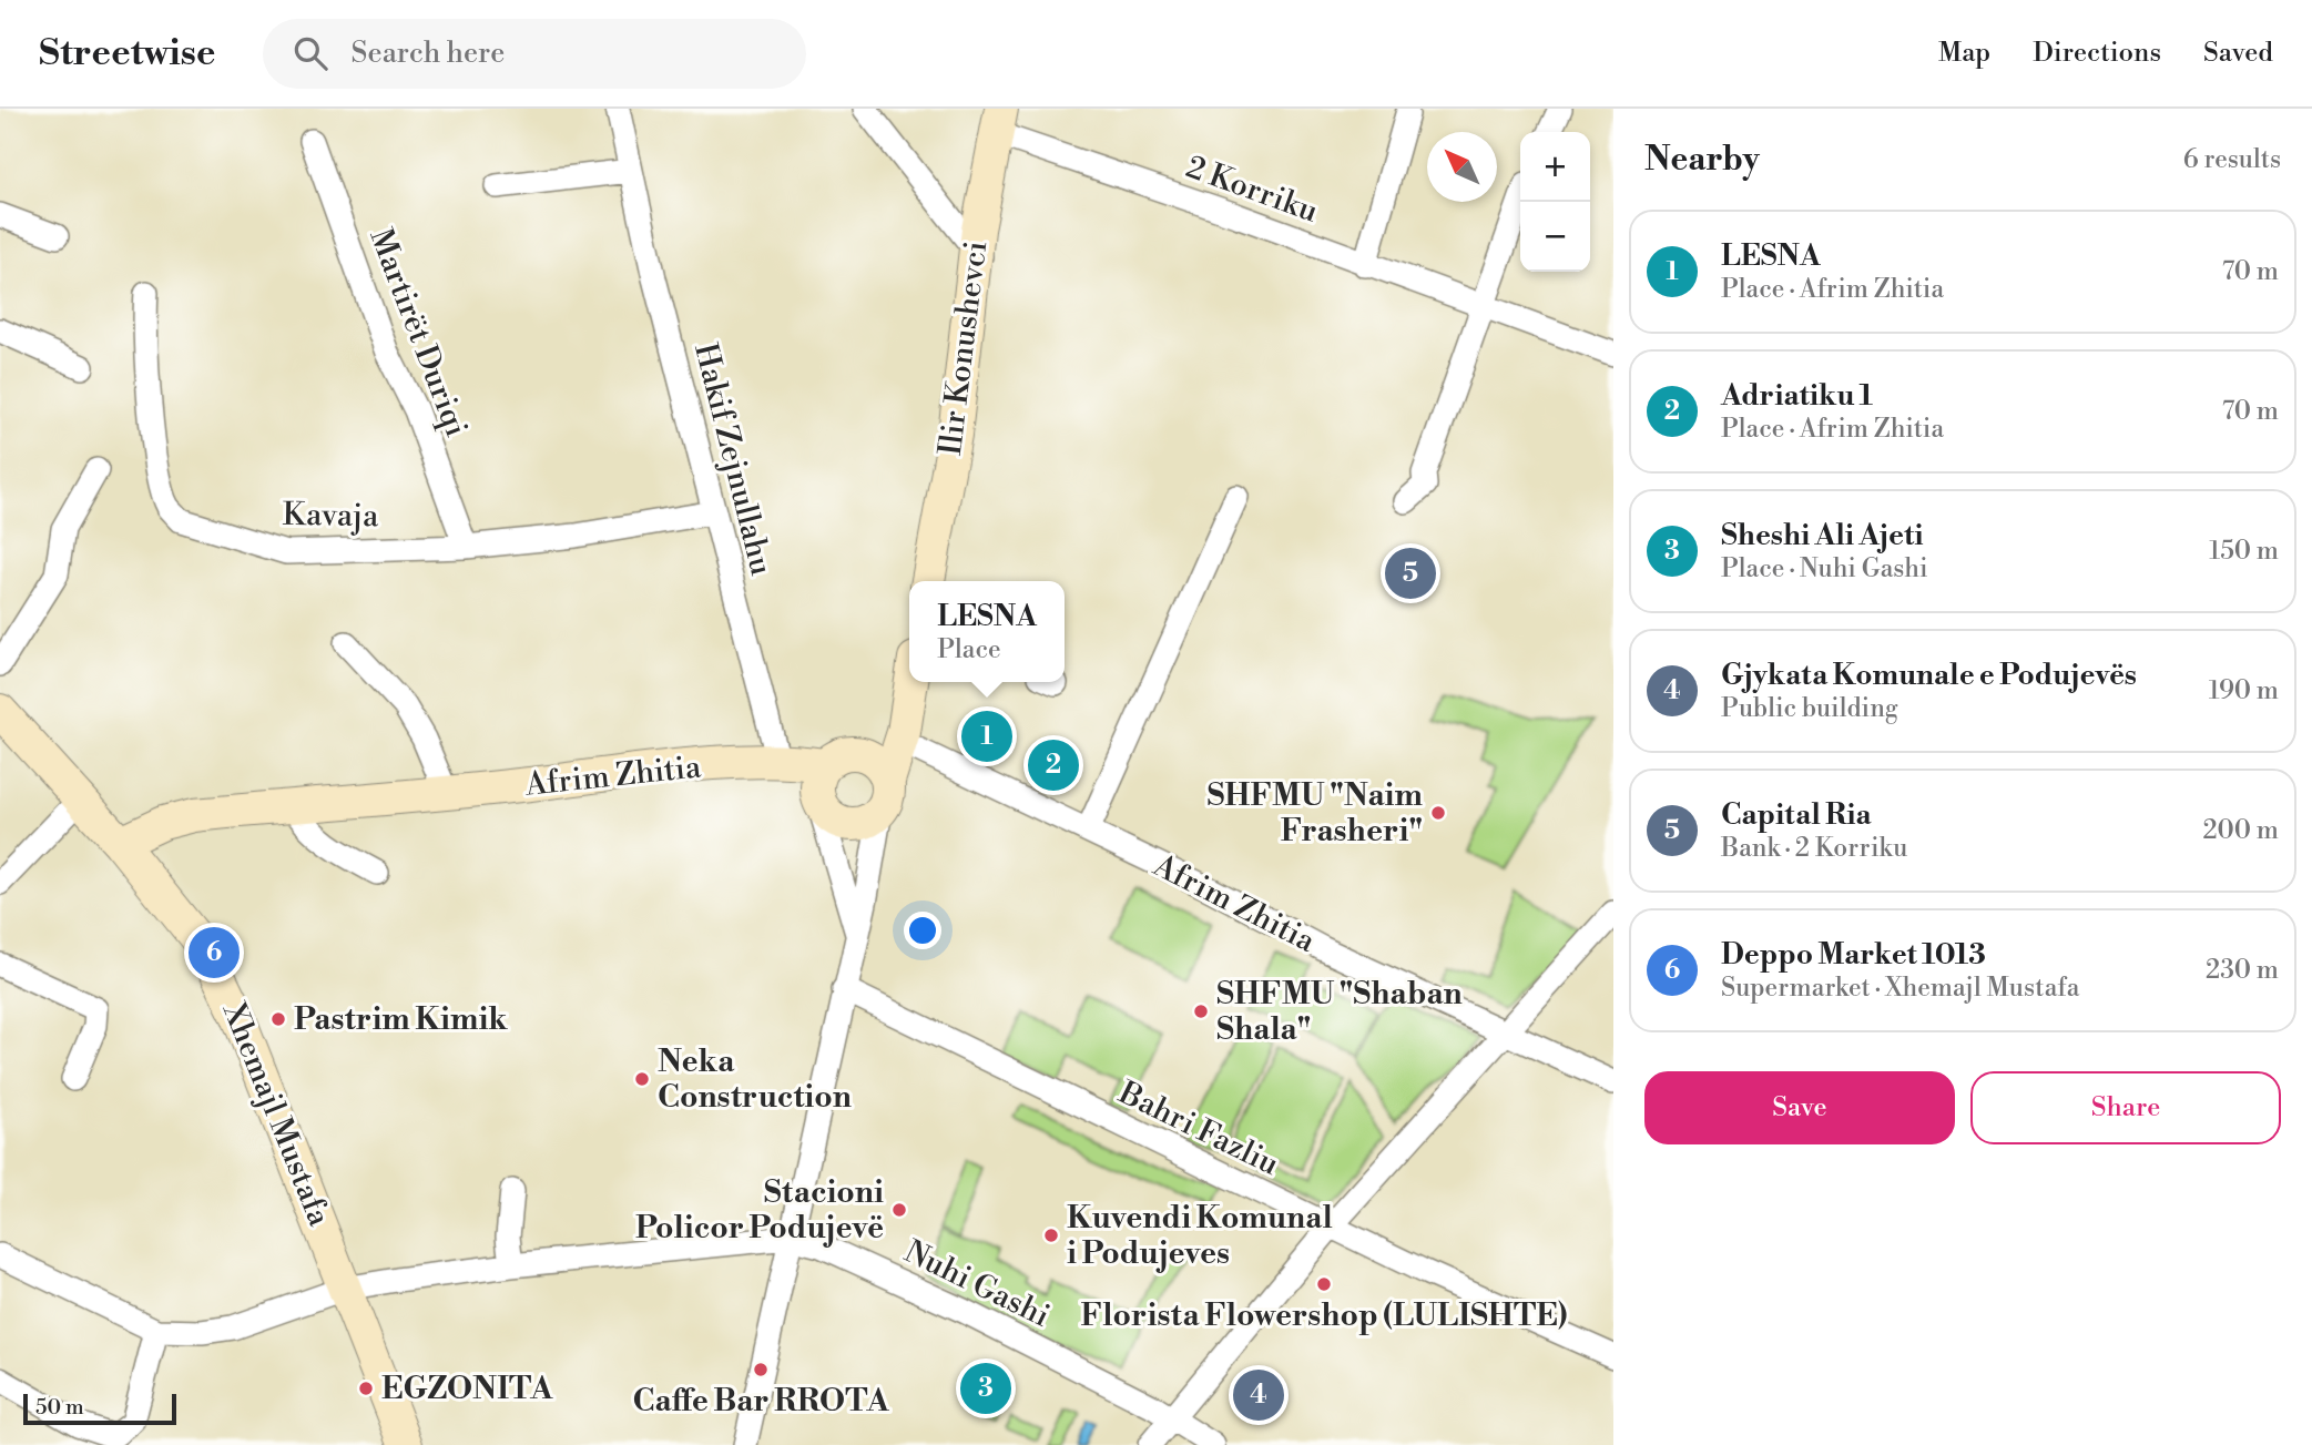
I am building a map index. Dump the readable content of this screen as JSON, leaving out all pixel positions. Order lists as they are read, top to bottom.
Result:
{
  "streets": {
    "street": [
      "2 Korriku",
      "Martirët Duriqi",
      "Ilir Konushevci",
      "Hakif Zejnullahu",
      "Kavaja",
      "Afrim Zhitia",
      "Xhemajl Mustafa",
      "Bahri Fazliu",
      "Nuhi Gashi"
    ]
  },
  "crossings": [
    ["2 Korriku", "Ilir Konushevci"],
    ["Martirët Duriqi", "Kavaja"],
    ["Hakif Zejnullahu", "Kavaja"],
    ["Hakif Zejnullahu", "Afrim Zhitia"],
    ["Afrim Zhitia", "Xhemajl Mustafa"],
    ["Xhemajl Mustafa", "Nuhi Gashi"]
  ],
  "places": [
    "SHFMU \"Naim Frasheri\"",
    "SHFMU \"Shaban Shala\"",
    "Pastrim Kimik",
    "Neka Construction",
    "Stacioni Policor Podujevë",
    "Kuvendi Komunal i Podujeves",
    "Florista Flowershop (LULISHTE)",
    "Caffe Bar RROTA",
    "EGZONITA"
  ],
  "scale_bar": "50 m",
  "north": "top left",
  "page": {
    "header": "Streetwise",
    "search": "Search here",
    "nav": ["Map", "Directions", "Saved"],
    "heading": ["Nearby", "6 results"],
    "map_buttons": ["+", "−"],
    "list": [
      {
        "mark": "1",
        "name": "LESNA",
        "note": "Place · Afrim Zhitia",
        "value": "70 m"
      },
      {
        "mark": "2",
        "name": "Adriatiku 1",
        "note": "Place · Afrim Zhitia",
        "value": "70 m"
      },
      {
        "mark": "3",
        "name": "Sheshi Ali Ajeti",
        "note": "Place · Nuhi Gashi",
        "value": "150 m"
      },
      {
        "mark": "4",
        "name": "Gjykata Komunale e Podujevës",
        "note": "Public building",
        "value": "190 m"
      },
      {
        "mark": "5",
        "name": "Capital Ria",
        "note": "Bank · 2 Korriku",
        "value": "200 m"
      },
      {
        "mark": "6",
        "name": "Deppo Market 1013",
        "note": "Supermarket · Xhemajl Mustafa",
        "value": "230 m"
      }
    ],
    "pins": [
      "5",
      "1",
      "2",
      "6",
      "3",
      "4"
    ],
    "popup": ["LESNA", "Place"],
    "buttons": ["Save", "Share"],
    "scale": "50 m"
  }
}
